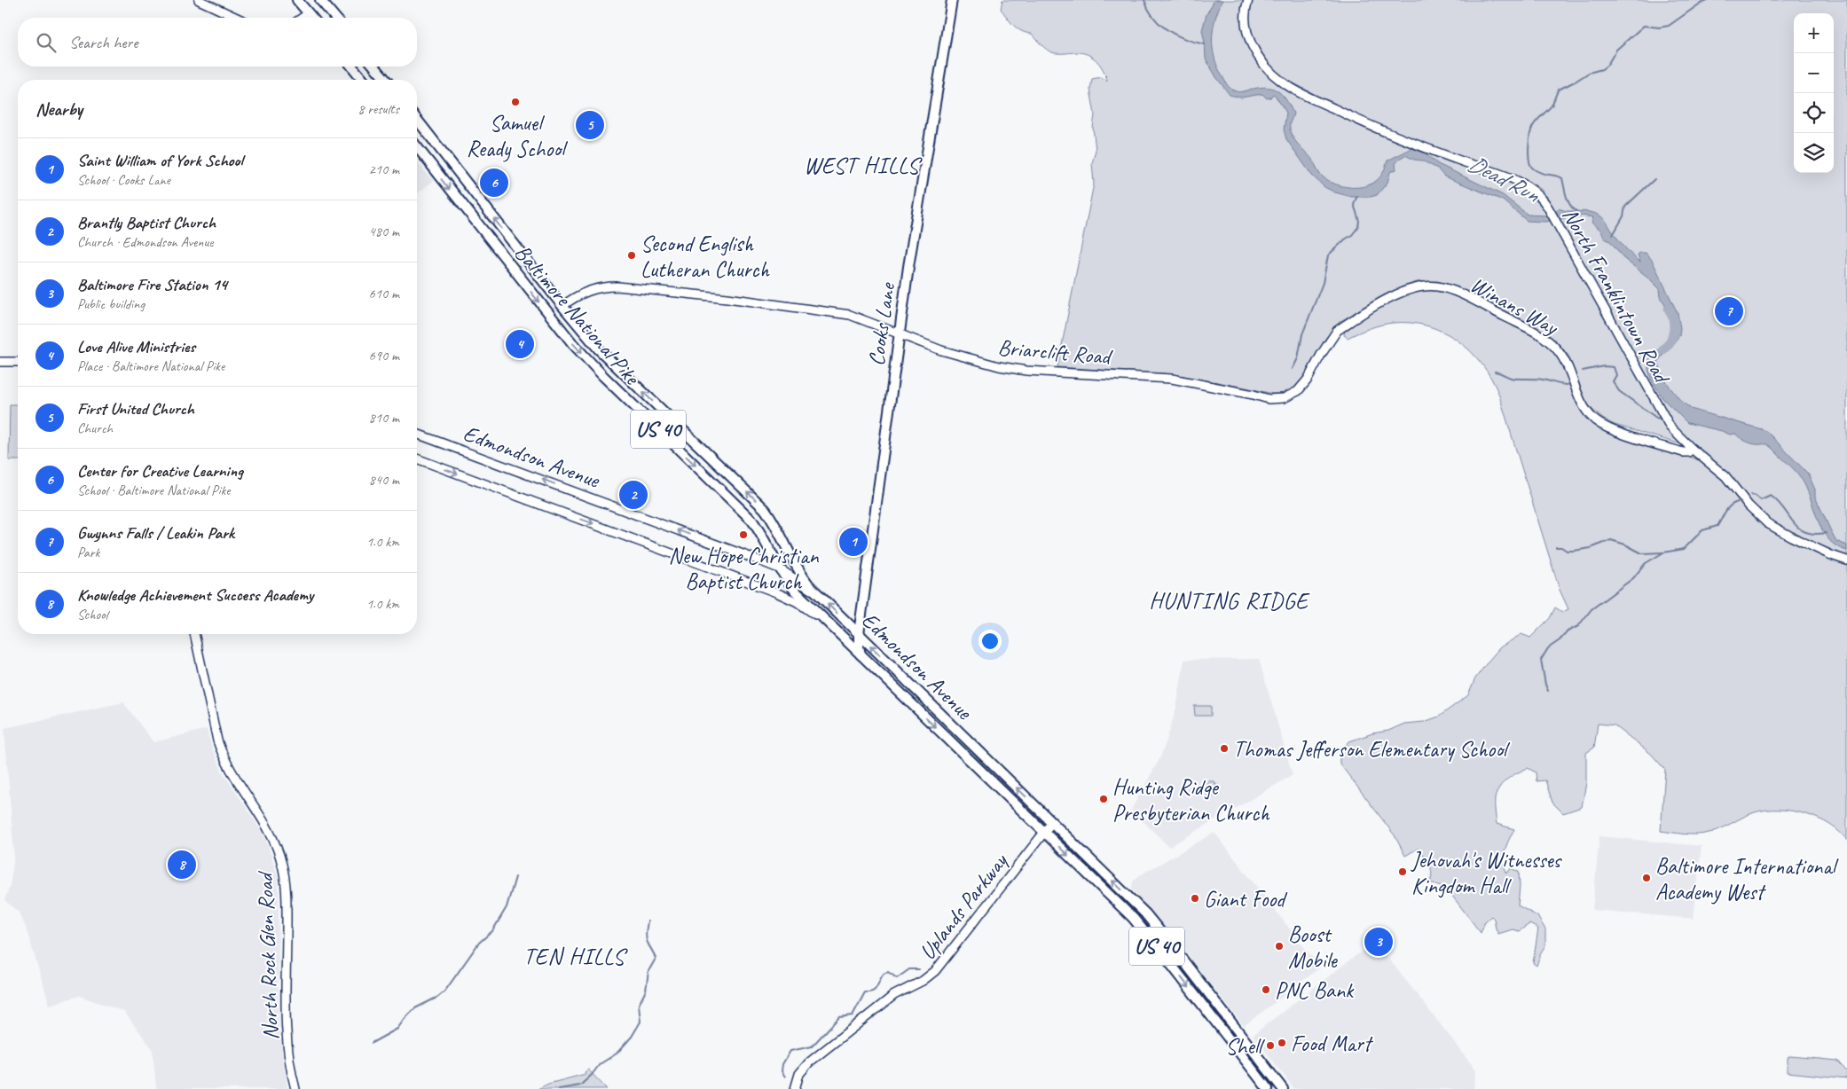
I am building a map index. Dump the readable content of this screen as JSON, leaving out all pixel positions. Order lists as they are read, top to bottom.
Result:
{
  "streets": {
    "main road": [
      "Baltimore National Pike",
      "Cooks Lane",
      "US 40",
      "Edmondson Avenue"
    ],
    "street": [
      "North Franklintown Road",
      "Winans Way",
      "Briarclift Road",
      "Uplands Parkway",
      "North Rock Glen Road"
    ]
  },
  "crossings": [
    ["North Franklintown Road", "Winans Way"],
    ["Winans Way", "Briarclift Road"],
    ["Baltimore National Pike", "Briarclift Road"],
    ["Baltimore National Pike", "Edmondson Avenue"],
    ["Cooks Lane", "Briarclift Road"],
    ["Cooks Lane", "Edmondson Avenue"],
    ["Edmondson Avenue", "Uplands Parkway"]
  ],
  "districts": ["WEST HILLS", "HUNTING RIDGE", "TEN HILLS"],
  "water": ["Dead Run"],
  "places": [
    "Samuel Ready School",
    "Second English Lutheran Church",
    "New Hope Christian Baptist Church",
    "Thomas Jefferson Elementary School",
    "Hunting Ridge Presbyterian Church",
    "Jehovah's Witnesses Kingdom Hall",
    "Baltimore International Academy West",
    "Giant Food",
    "Boost Mobile",
    "PNC Bank",
    "Food Mart",
    "Shell"
  ],
  "page": {
    "map_buttons": ["+", "−"],
    "search": "Search here",
    "heading": ["Nearby", "8 results"],
    "pins": [
      "5",
      "6",
      "7",
      "4",
      "2",
      "1",
      "8",
      "3"
    ],
    "list": [
      {
        "mark": "1",
        "name": "Saint William of York School",
        "note": "School · Cooks Lane",
        "value": "210 m"
      },
      {
        "mark": "2",
        "name": "Brantly Baptist Church",
        "note": "Church · Edmondson Avenue",
        "value": "480 m"
      },
      {
        "mark": "3",
        "name": "Baltimore Fire Station 14",
        "note": "Public building",
        "value": "610 m"
      },
      {
        "mark": "4",
        "name": "Love Alive Ministries",
        "note": "Place · Baltimore National Pike",
        "value": "690 m"
      },
      {
        "mark": "5",
        "name": "First United Church",
        "note": "Church",
        "value": "810 m"
      },
      {
        "mark": "6",
        "name": "Center for Creative Learning",
        "note": "School · Baltimore National Pike",
        "value": "840 m"
      },
      {
        "mark": "7",
        "name": "Gwynns Falls / Leakin Park",
        "note": "Park",
        "value": "1.0 km"
      },
      {
        "mark": "8",
        "name": "Knowledge Achievement Success Academy",
        "note": "School",
        "value": "1.0 km"
      }
    ]
  }
}
